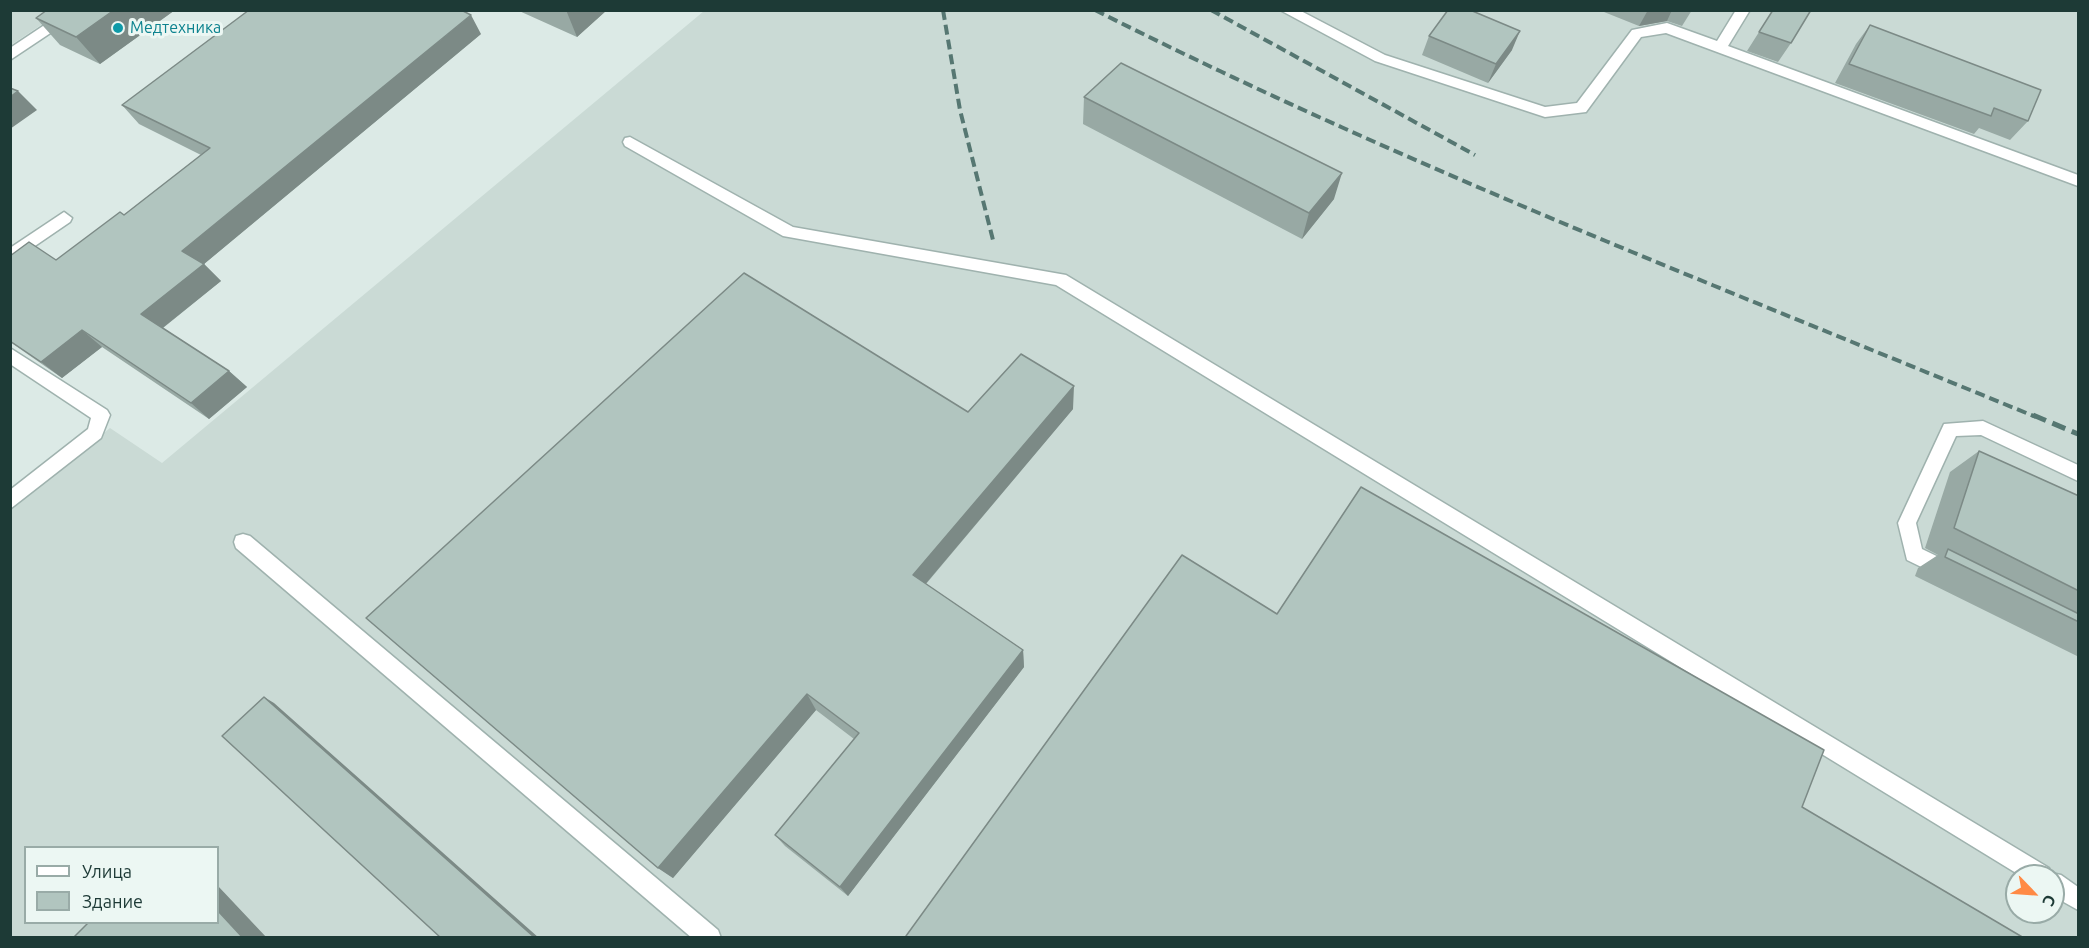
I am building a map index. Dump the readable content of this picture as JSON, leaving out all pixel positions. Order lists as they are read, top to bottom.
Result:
{
  "places": ["Медтехника"],
  "legend": ["Улица", "Здание"],
  "north": "bottom right"
}
